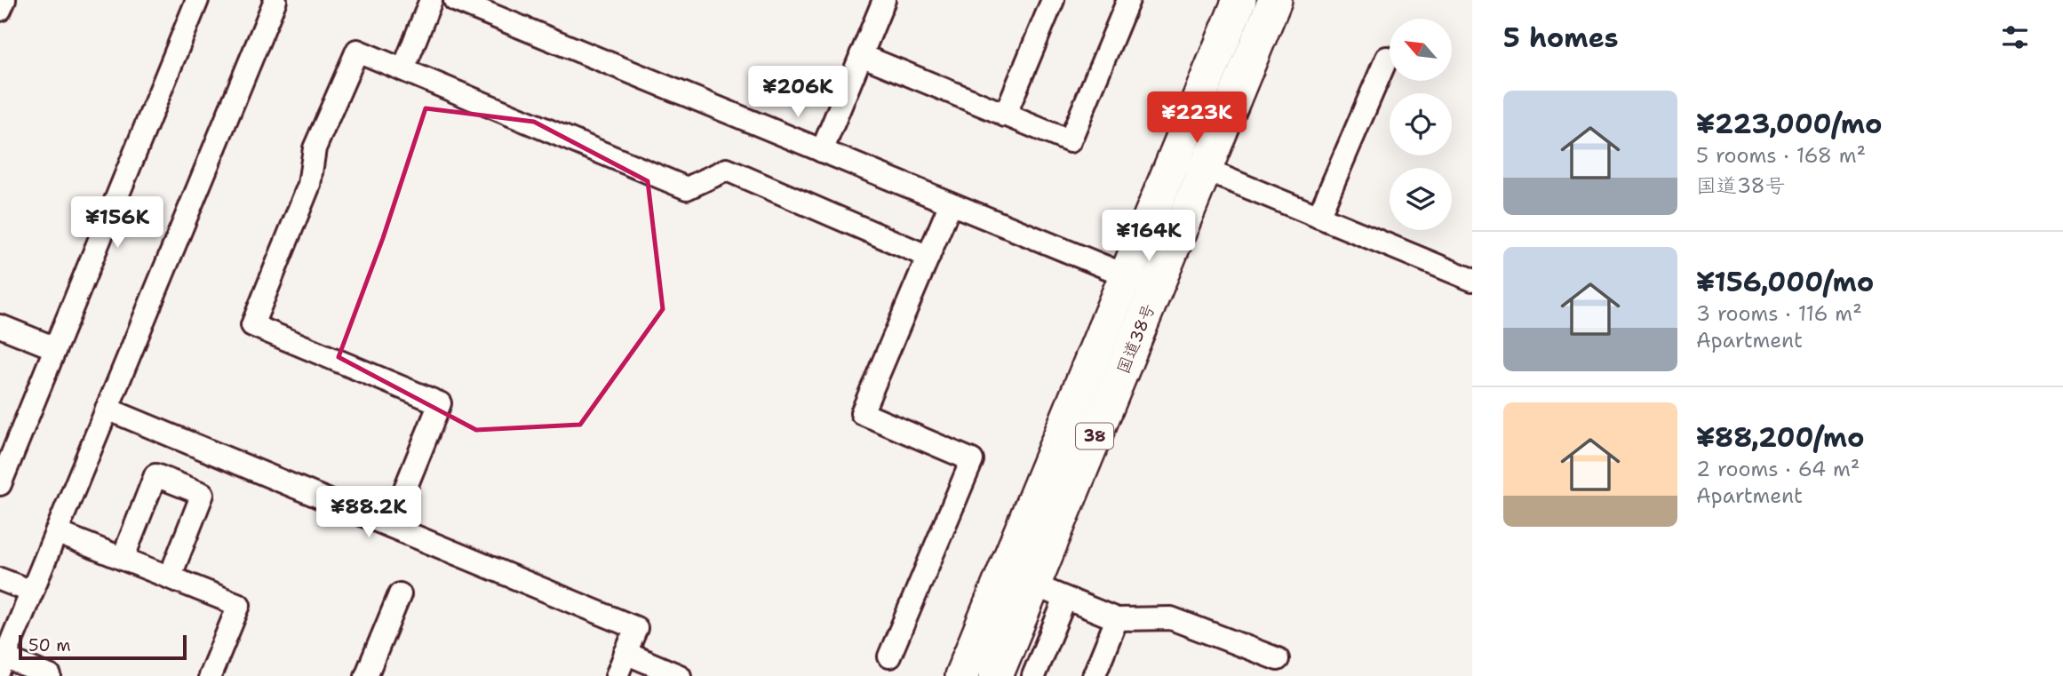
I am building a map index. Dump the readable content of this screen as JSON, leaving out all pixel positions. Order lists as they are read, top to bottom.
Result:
{
  "streets": {
    "highway": ["国道38号", "38"]
  },
  "scale_bar": "50 m",
  "north": "top left",
  "page": {
    "heading": "5 homes",
    "price": [
      "¥206K",
      "¥223K",
      "¥156K",
      "¥164K",
      "¥88.2K"
    ],
    "list": [
      {
        "name": "¥223,000/mo",
        "note": "5 rooms · 168 m² · 国道38号"
      },
      {
        "name": "¥156,000/mo",
        "note": "3 rooms · 116 m² · Apartment"
      },
      {
        "name": "¥88,200/mo",
        "note": "2 rooms · 64 m² · Apartment"
      }
    ],
    "scale": "50 m"
  }
}
